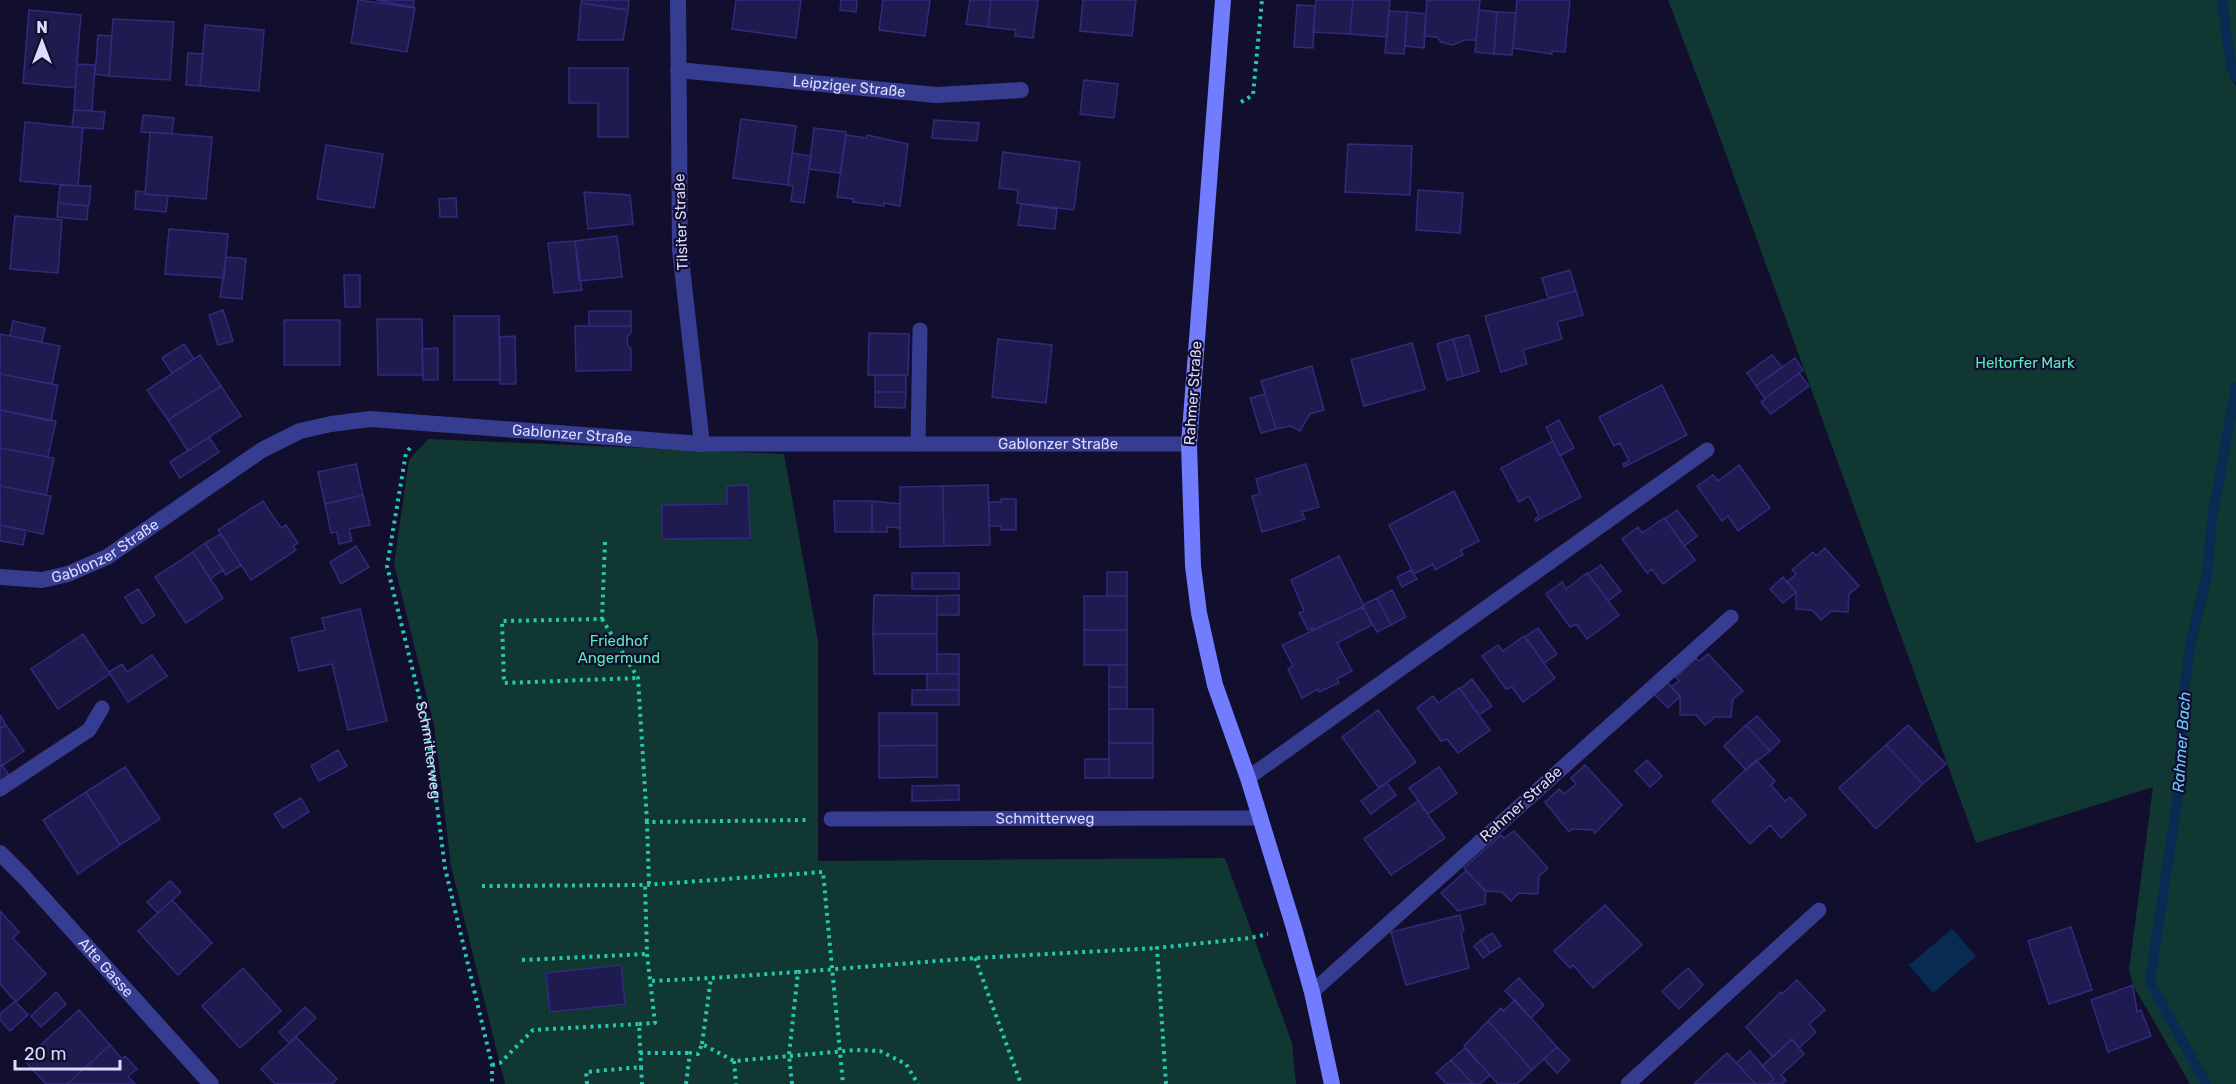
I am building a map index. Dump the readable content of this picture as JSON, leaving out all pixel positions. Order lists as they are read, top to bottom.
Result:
{
  "streets": {
    "main road": ["Rahmer Straße"],
    "street": [
      "Leipziger Straße",
      "Tilsiter Straße",
      "Gablonzer Straße",
      "Alte Gasse"
    ],
    "lane": ["Schmitterweg"]
  },
  "crossings": [
    ["Leipziger Straße", "Tilsiter Straße"],
    ["Tilsiter Straße", "Gablonzer Straße"],
    ["Rahmer Straße", "Gablonzer Straße"],
    ["Rahmer Straße", "Schmitterweg"],
    ["Gablonzer Straße", "Schmitterweg"]
  ],
  "water": ["Rahmer Bach"],
  "parks": ["Heltorfer Mark", "Friedhof Angermund"],
  "scale_bar": "20 m",
  "north": "top"
}
